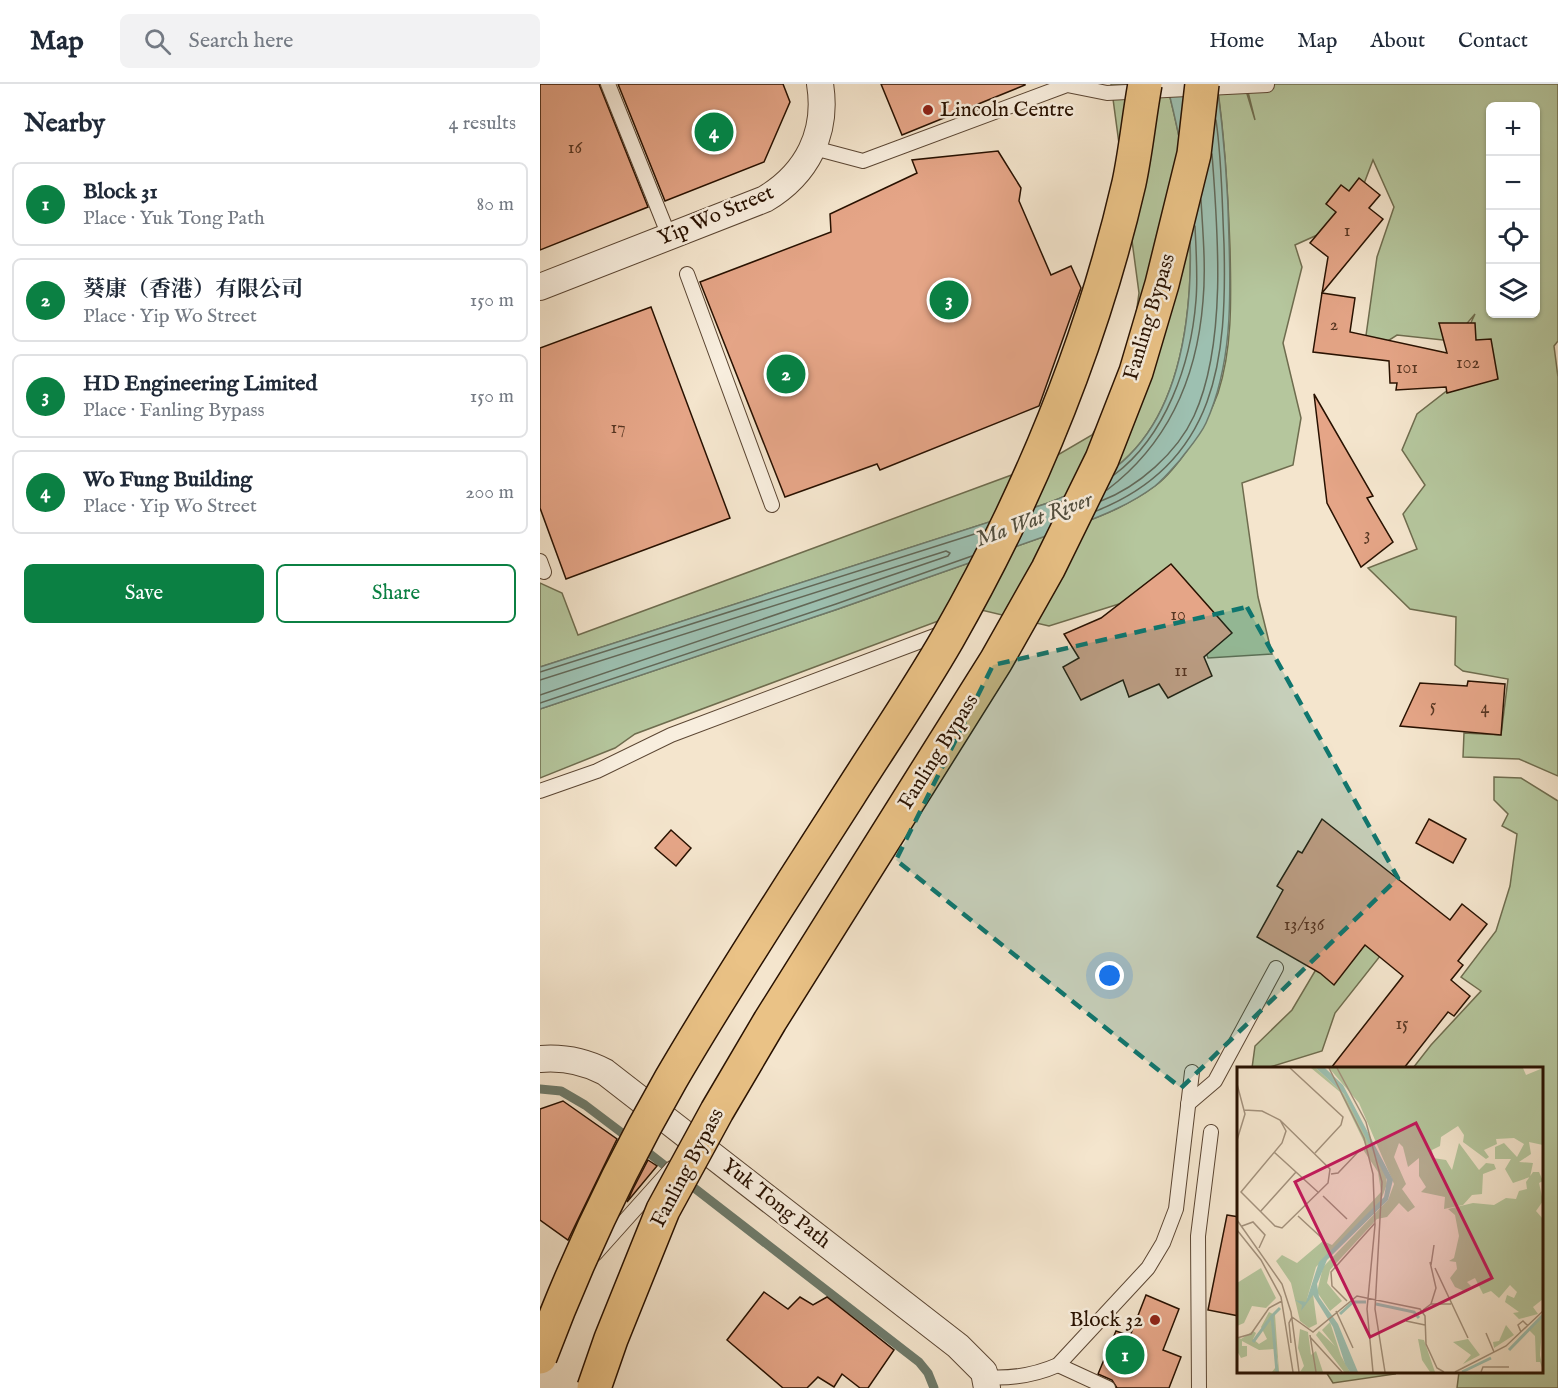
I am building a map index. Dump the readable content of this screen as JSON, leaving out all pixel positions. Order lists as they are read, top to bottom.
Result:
{
  "streets": {
    "highway": ["Fanling Bypass"],
    "street": ["Yip Wo Street", "Yuk Tong Path"]
  },
  "water": ["Ma Wat River"],
  "places": ["Lincoln Centre", "Block 32"],
  "house_numbers": [
    "16",
    "1",
    "2",
    "102",
    "101",
    "17",
    "3",
    "10",
    "11",
    "5",
    "4",
    "13/136",
    "15"
  ],
  "page": {
    "header": "Map",
    "search": "Search here",
    "nav": [
      "Home",
      "Map",
      "About",
      "Contact"
    ],
    "heading": ["Nearby", "4 results"],
    "map_buttons": ["+", "−"],
    "pins": [
      "4",
      "3",
      "2",
      "1"
    ],
    "list": [
      {
        "mark": "1",
        "name": "Block 31",
        "note": "Place · Yuk Tong Path",
        "value": "80 m"
      },
      {
        "mark": "2",
        "name": "葵康（香港）有限公司",
        "note": "Place · Yip Wo Street",
        "value": "150 m"
      },
      {
        "mark": "3",
        "name": "HD Engineering Limited",
        "note": "Place · Fanling Bypass",
        "value": "150 m"
      },
      {
        "mark": "4",
        "name": "Wo Fung Building",
        "note": "Place · Yip Wo Street",
        "value": "200 m"
      }
    ],
    "buttons": ["Save", "Share"]
  }
}
